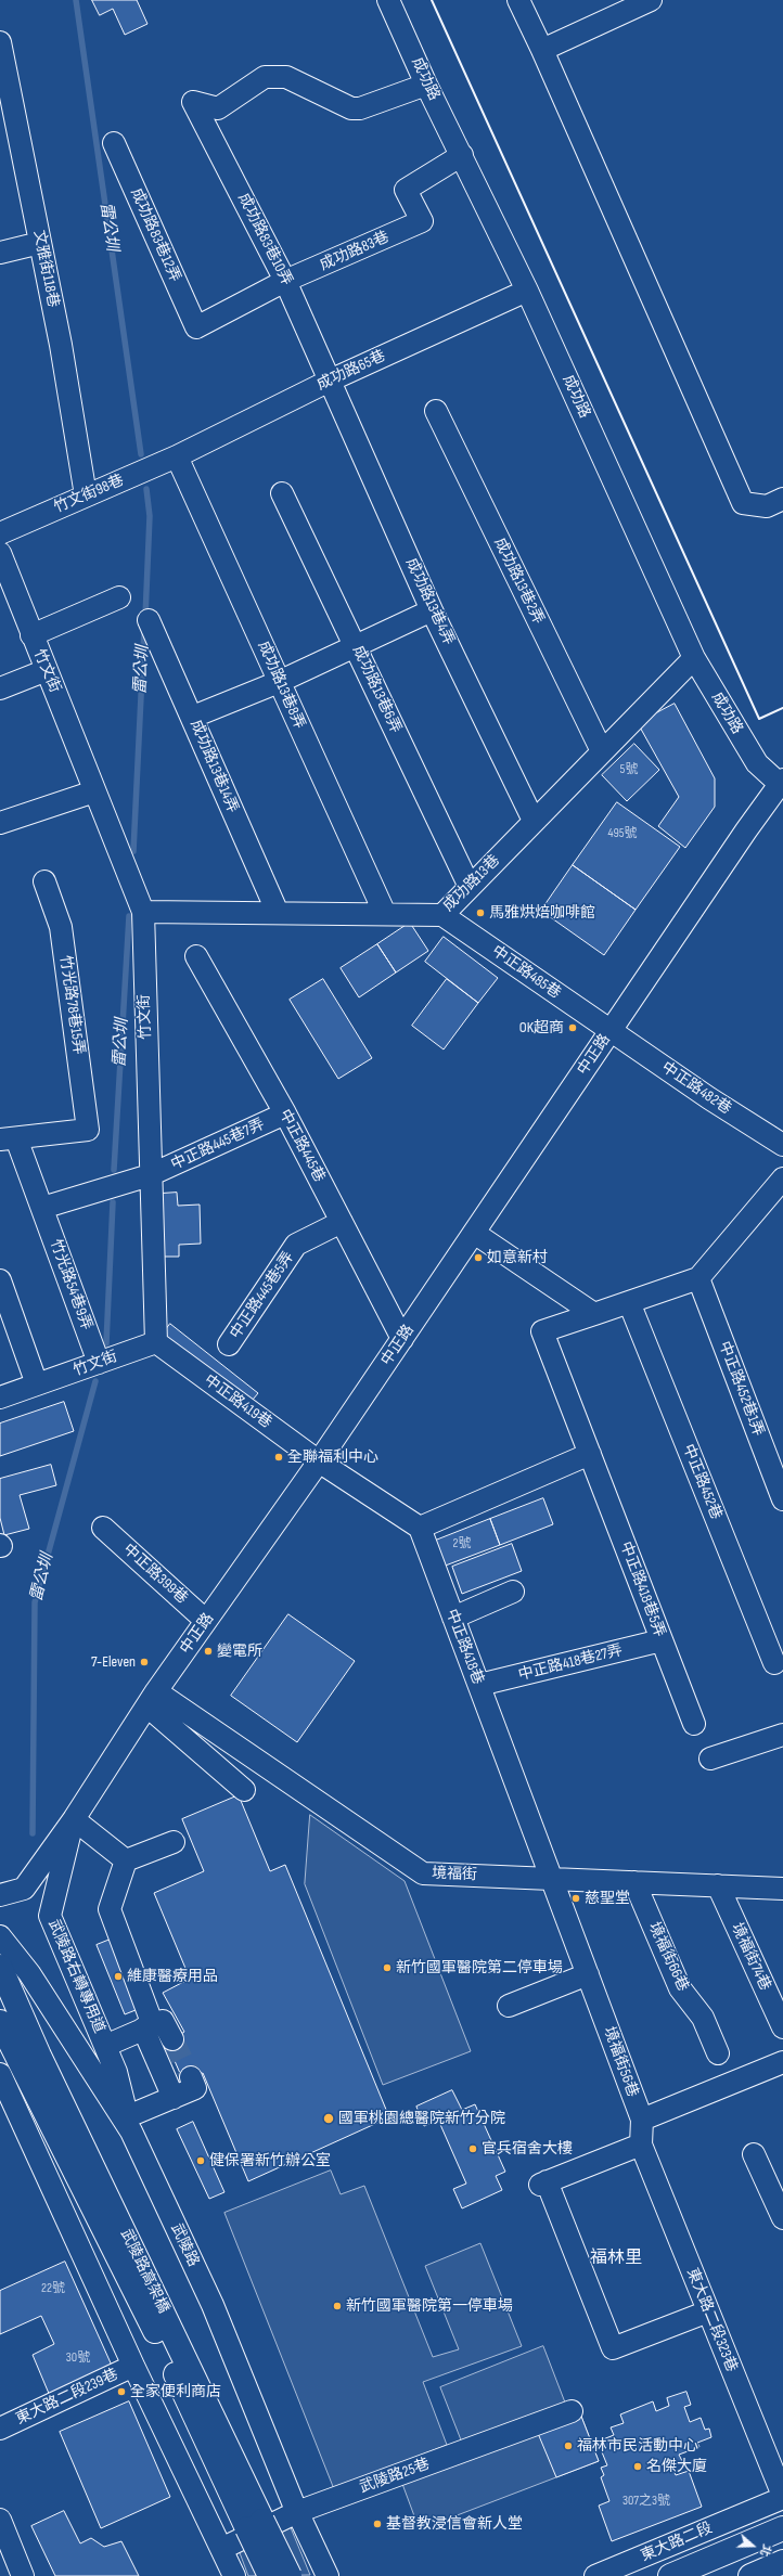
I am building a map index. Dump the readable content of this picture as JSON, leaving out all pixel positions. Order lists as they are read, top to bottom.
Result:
{
  "streets": {
    "main road": ["武陵路高架橋", "東大路二段"],
    "street": [
      "成功路",
      "成功路83巷12弄",
      "成功路83巷10弄",
      "成功路83巷",
      "文雅街118巷",
      "成功路65巷",
      "竹文街98巷",
      "成功路13巷2弄",
      "成功路13巷4弄",
      "竹文街",
      "成功路13巷8弄",
      "成功路13巷6弄",
      "成功路13巷14弄",
      "成功路13巷",
      "中正路485巷",
      "竹光路78巷15弄",
      "中正路",
      "中正路482巷",
      "中正路445巷7弄",
      "中正路445巷",
      "竹光路54巷9弄",
      "中正路445巷5弄",
      "中正路452巷1弄",
      "中正路419巷",
      "中正路452巷",
      "中正路399巷",
      "中正路418巷5弄",
      "中正路418巷",
      "中正路418巷27弄",
      "境福街",
      "境福街66巷",
      "境福街74巷",
      "武陵路右轉專用道",
      "境福街56巷",
      "武陵路",
      "東大路二段323巷",
      "東大路二段239巷",
      "武陵路25巷"
    ]
  },
  "crossings": [
    ["成功路", "成功路83巷10弄"],
    ["成功路", "成功路83巷"],
    ["成功路", "成功路65巷"],
    ["成功路", "成功路13巷"],
    ["成功路", "中正路"],
    ["成功路83巷12弄", "成功路83巷"],
    ["成功路83巷10弄", "成功路83巷"],
    ["成功路83巷10弄", "成功路65巷"],
    ["成功路83巷10弄", "成功路13巷4弄"],
    ["文雅街118巷", "竹文街98巷"],
    ["成功路65巷", "竹文街98巷"],
    ["成功路65巷", "成功路13巷4弄"],
    ["成功路65巷", "成功路13巷8弄"],
    ["竹文街98巷", "成功路13巷8弄"],
    ["成功路13巷2弄", "成功路13巷"],
    ["成功路13巷4弄", "成功路13巷"],
    ["竹文街", "成功路13巷"],
    ["竹文街", "中正路445巷7弄"],
    ["竹文街", "竹光路54巷9弄"],
    ["竹文街", "中正路419巷"],
    ["成功路13巷8弄", "成功路13巷"],
    ["成功路13巷6弄", "成功路13巷"],
    ["成功路13巷14弄", "成功路13巷"],
    ["成功路13巷", "中正路485巷"],
    ["中正路485巷", "中正路"],
    ["中正路485巷", "中正路482巷"],
    ["竹光路78巷15弄", "竹光路54巷9弄"],
    ["中正路", "中正路482巷"],
    ["中正路", "中正路445巷"],
    ["中正路", "中正路419巷"],
    ["中正路", "中正路399巷"],
    ["中正路", "境福街"],
    ["中正路", "武陵路右轉專用道"],
    ["中正路445巷7弄", "中正路445巷"],
    ["中正路445巷", "中正路445巷5弄"],
    ["中正路418巷5弄", "中正路418巷27弄"],
    ["中正路418巷", "中正路418巷27弄"],
    ["中正路418巷", "境福街"],
    ["中正路418巷", "境福街56巷"],
    ["境福街", "境福街66巷"],
    ["境福街", "境福街74巷"],
    ["境福街", "境福街56巷"],
    ["武陵路右轉專用道", "武陵路"],
    ["境福街56巷", "東大路二段323巷"],
    ["武陵路", "武陵路25巷"],
    ["東大路二段323巷", "東大路二段"]
  ],
  "districts": ["福林里"],
  "water": ["雷公圳"],
  "places": [
    "馬雅烘焙咖啡館",
    "OK超商",
    "如意新村",
    "全聯福利中心",
    "變電所",
    "7-Eleven",
    "慈聖堂",
    "新竹國軍醫院第二停車場",
    "維康醫療用品",
    "國軍桃園總醫院新竹分院",
    "官兵宿舍大樓",
    "健保署新竹辦公室",
    "新竹國軍醫院第一停車場",
    "全家便利商店",
    "福林市民活動中心",
    "名傑大廈",
    "基督教浸信會新人堂"
  ],
  "house_numbers": [
    "5號",
    "495號",
    "2號",
    "22號",
    "30號",
    "307之3號"
  ],
  "north": "right"
}
